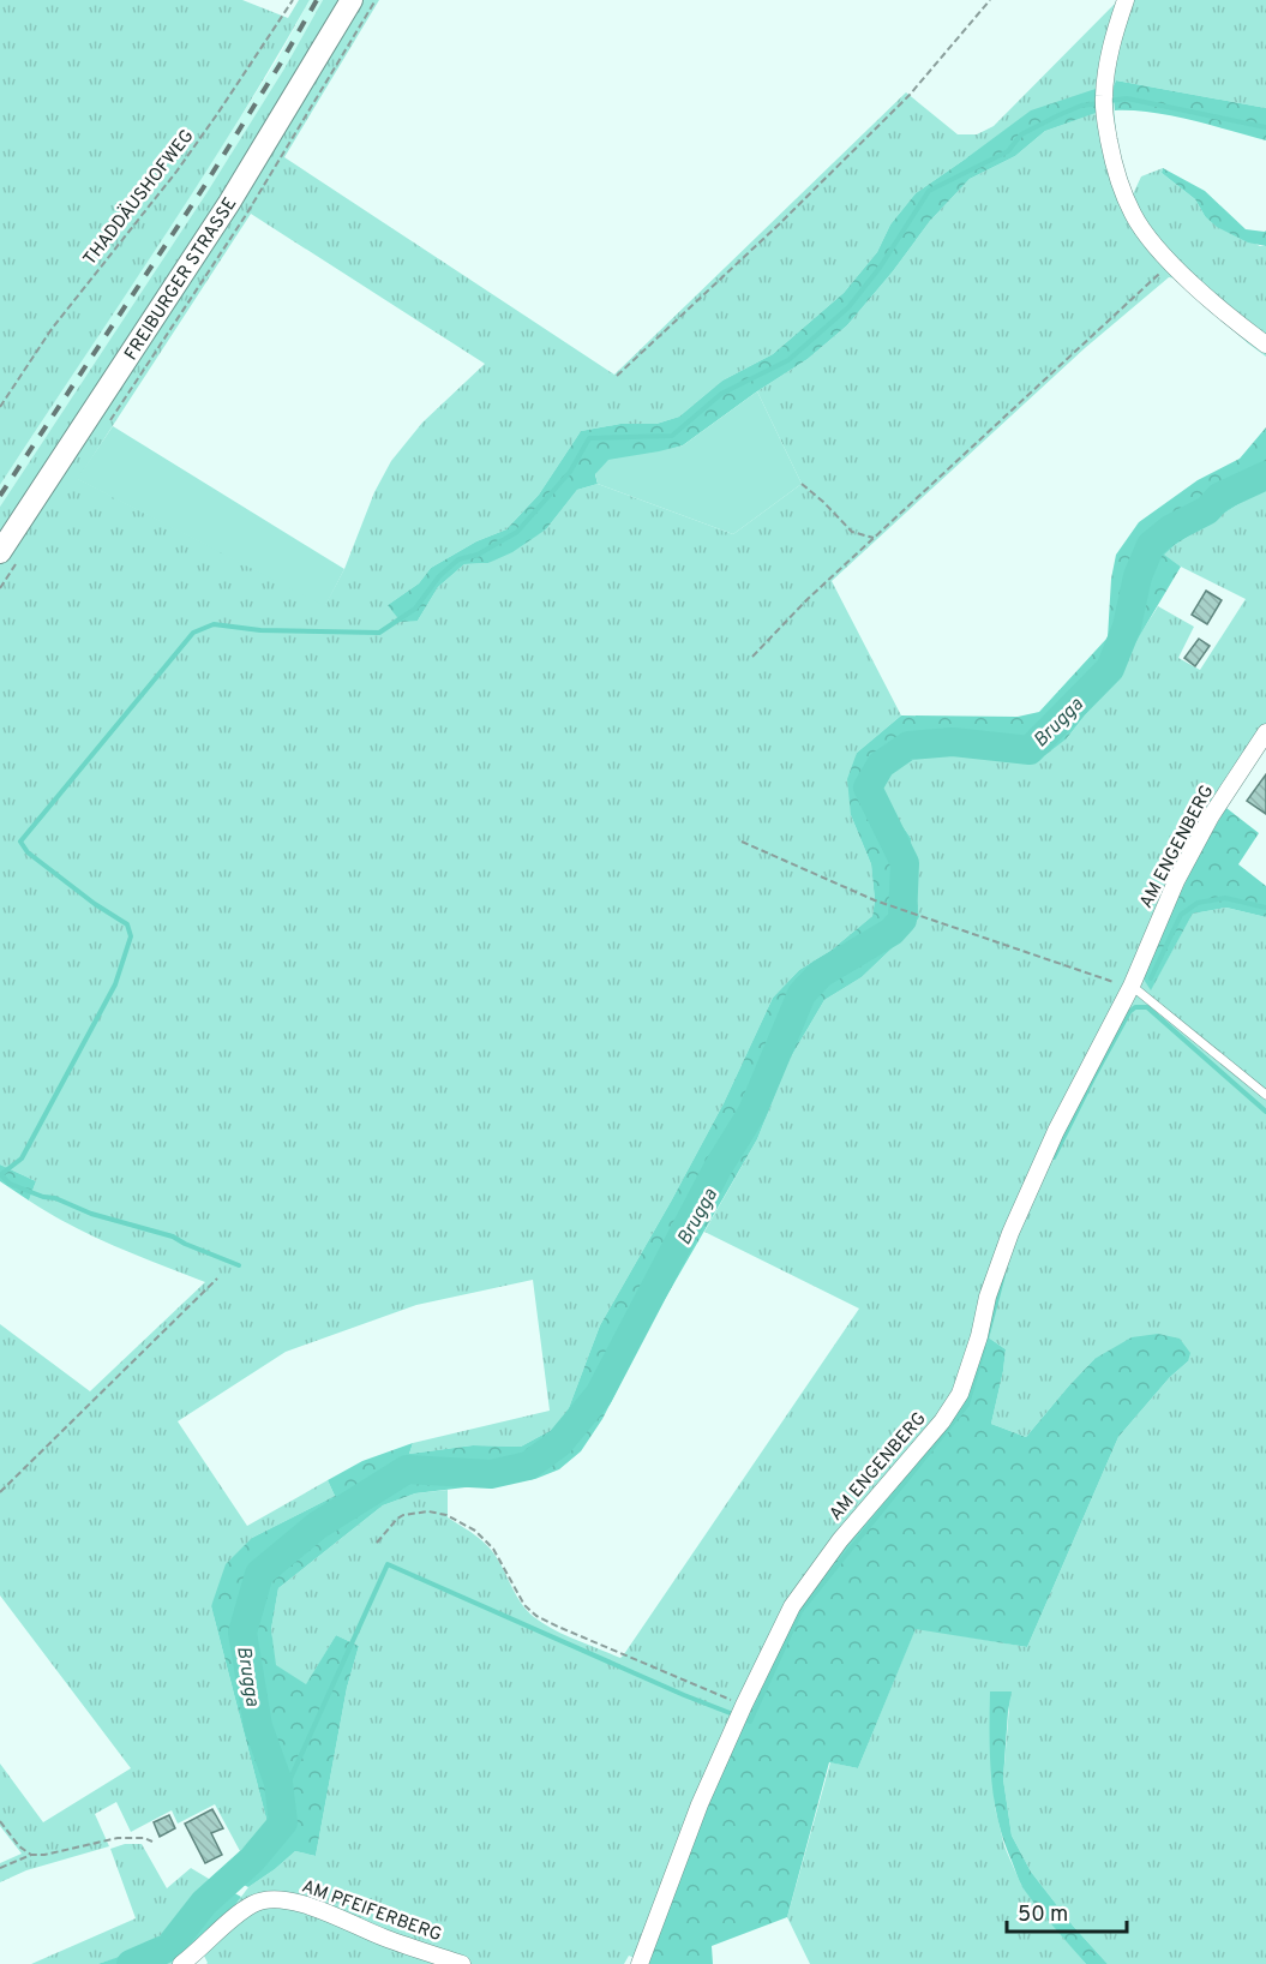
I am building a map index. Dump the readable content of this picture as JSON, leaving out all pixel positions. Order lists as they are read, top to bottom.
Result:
{
  "streets": {
    "street": ["FREIBURGER STRASSE", "AM ENGENBERG", "AM PFEIFERBERG"],
    "path": ["THADDÄUSHOFWEG"]
  },
  "water": ["Brugga"],
  "scale_bar": "50 m"
}
